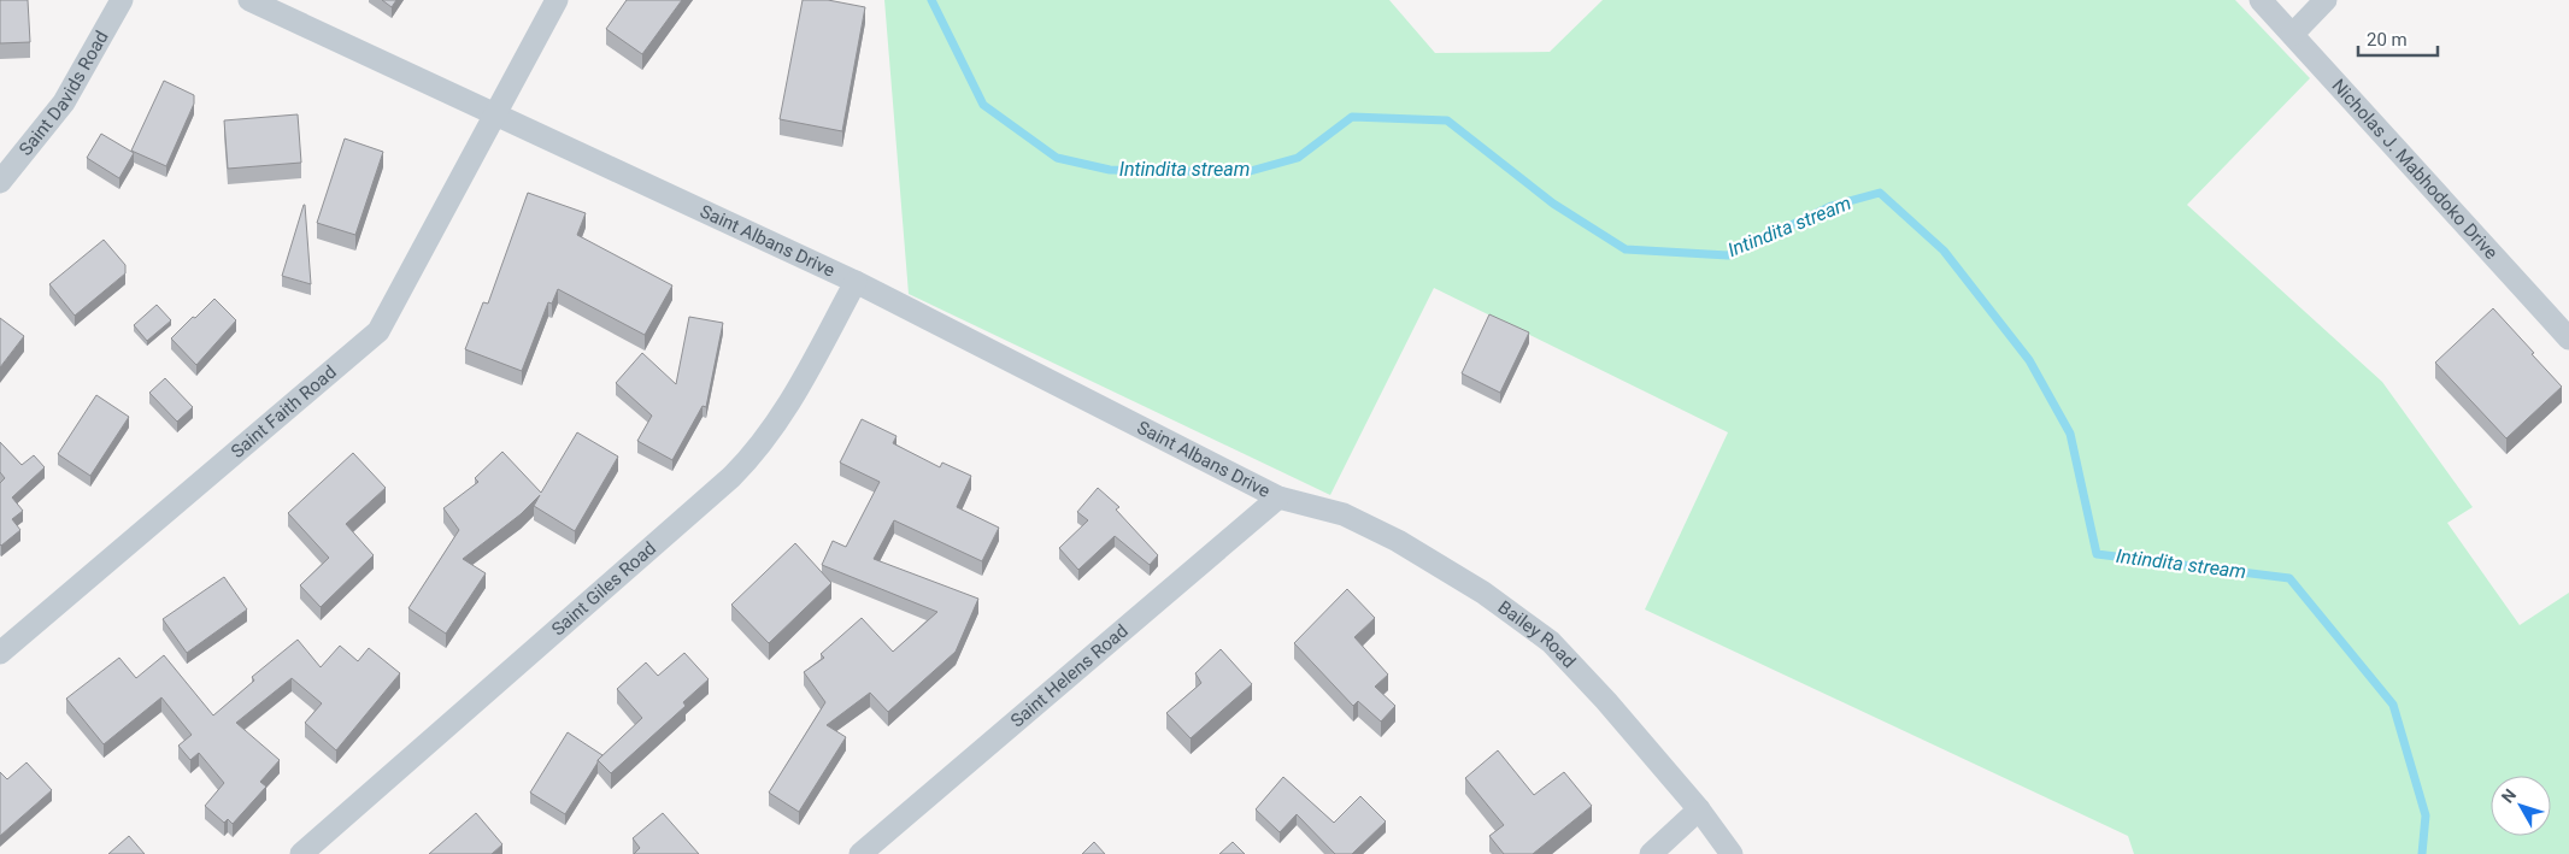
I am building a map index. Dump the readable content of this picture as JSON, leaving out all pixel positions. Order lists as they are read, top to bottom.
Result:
{
  "streets": {
    "street": [
      "Saint Davids Road",
      "Nicholas J. Mabhodoko Drive",
      "Saint Albans Drive",
      "Saint Faith Road",
      "Saint Giles Road",
      "Bailey Road",
      "Saint Helens Road"
    ]
  },
  "crossings": [
    ["Saint Albans Drive", "Saint Faith Road"],
    ["Saint Albans Drive", "Saint Giles Road"],
    ["Saint Albans Drive", "Bailey Road"],
    ["Saint Albans Drive", "Saint Helens Road"],
    ["Bailey Road", "Saint Helens Road"]
  ],
  "water": ["Intindita stream"],
  "scale_bar": "20 m",
  "north": "top left"
}
